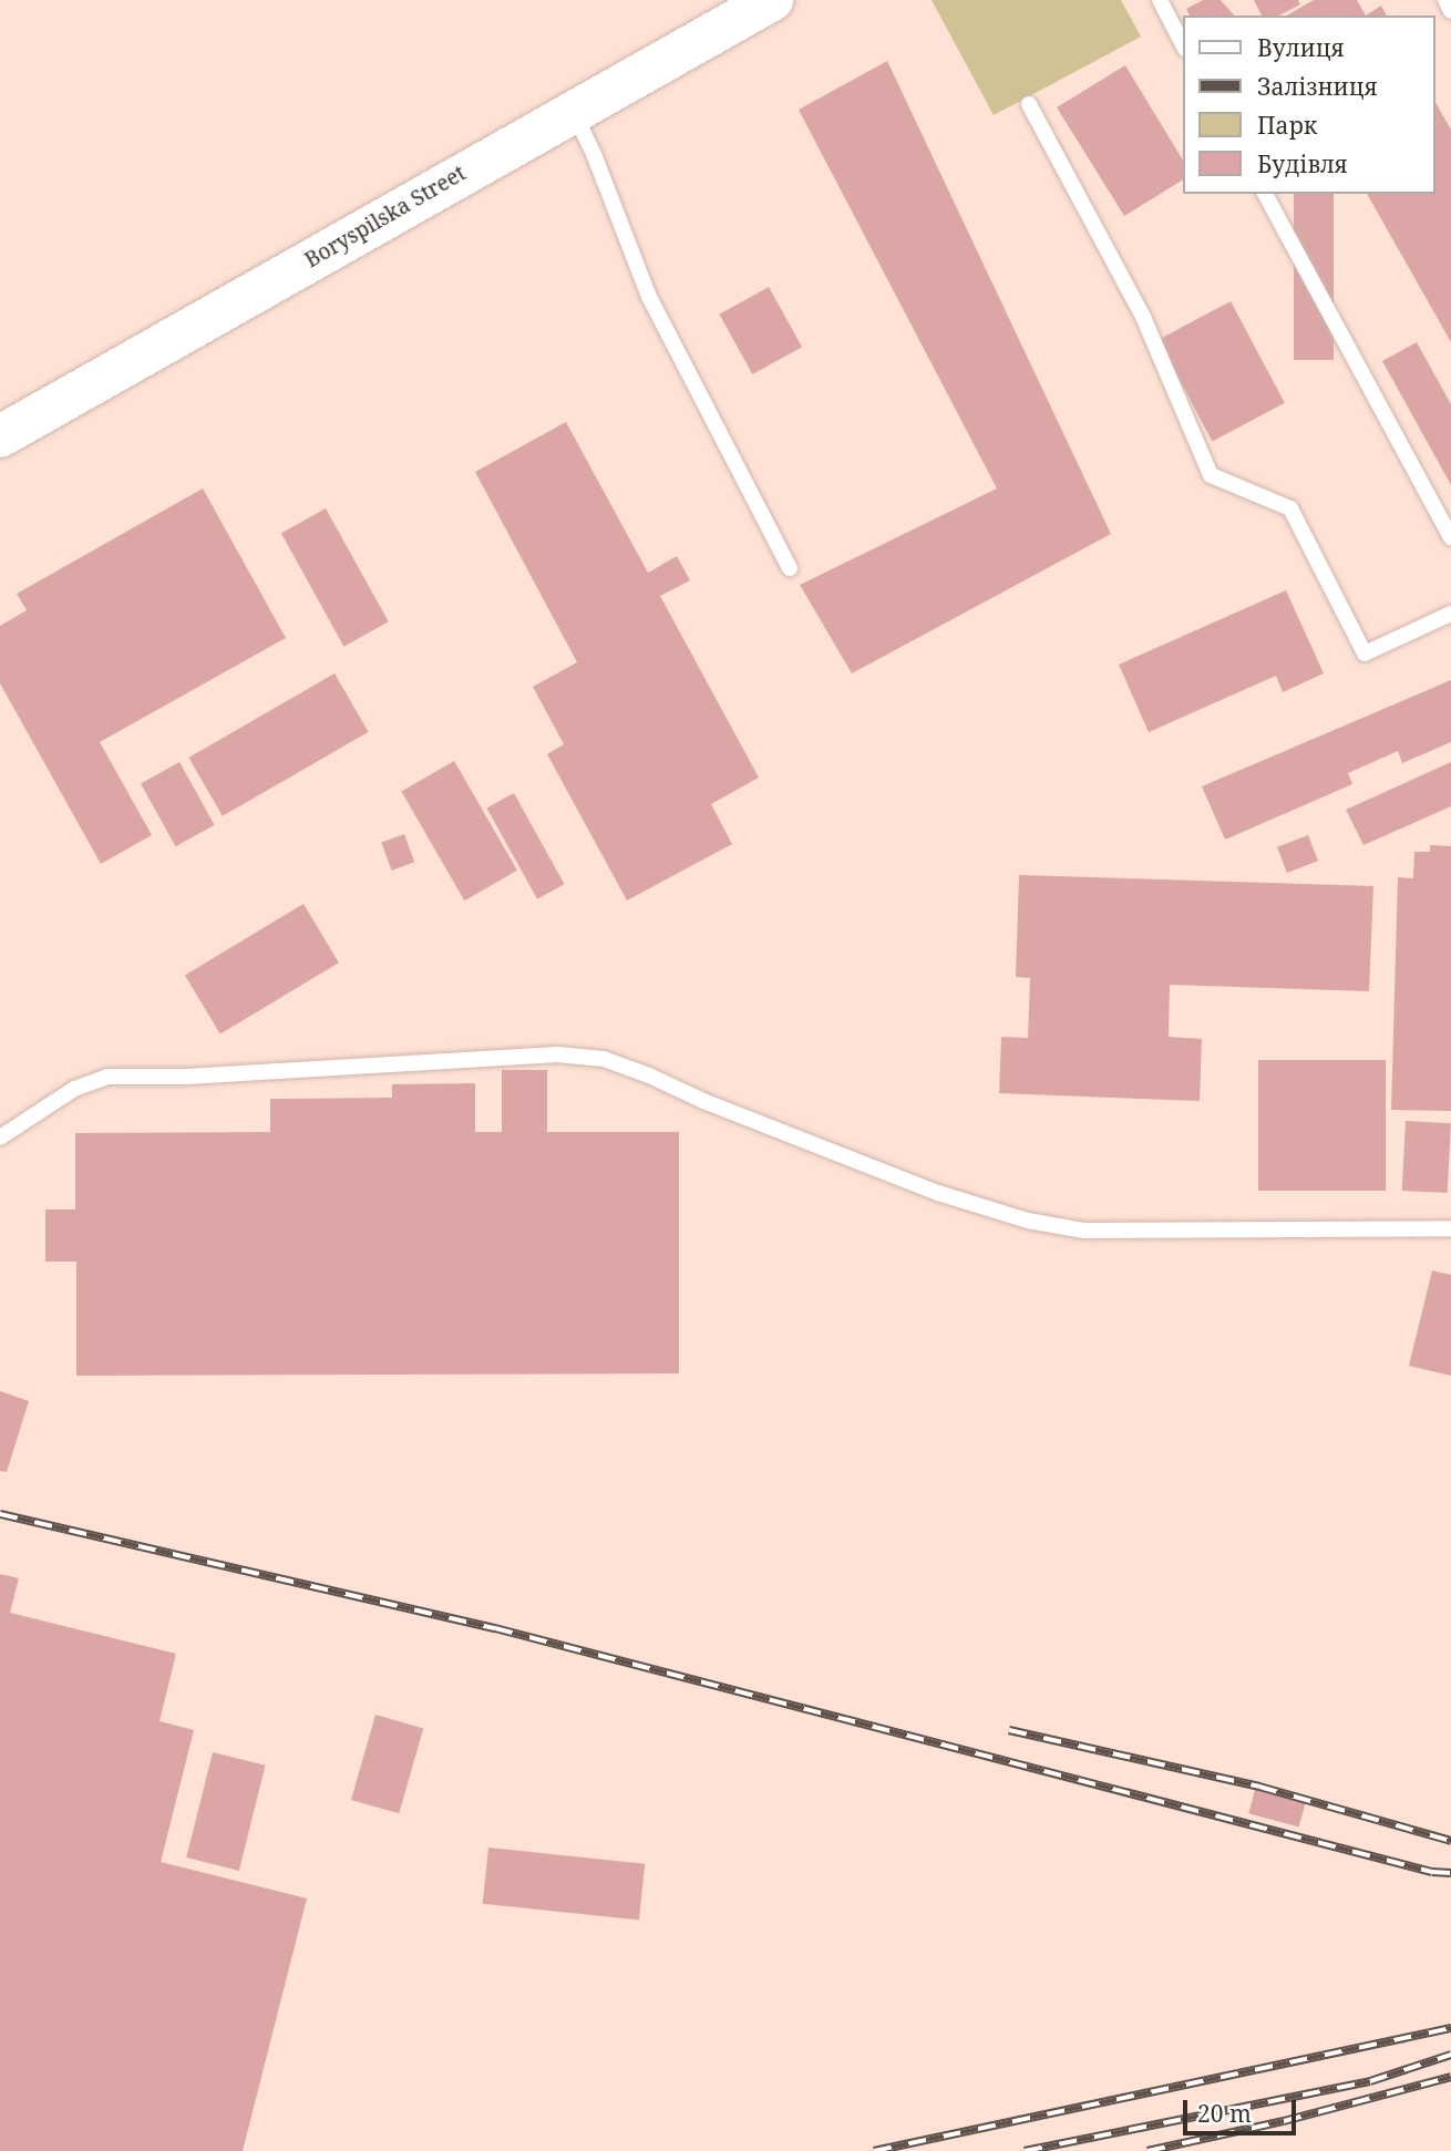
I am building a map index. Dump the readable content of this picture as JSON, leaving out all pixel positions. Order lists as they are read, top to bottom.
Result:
{
  "streets": {
    "main road": ["Boryspilska Street"]
  },
  "legend": [
    "Вулиця",
    "Залізниця",
    "Парк",
    "Будівля"
  ],
  "scale_bar": "20 m"
}
